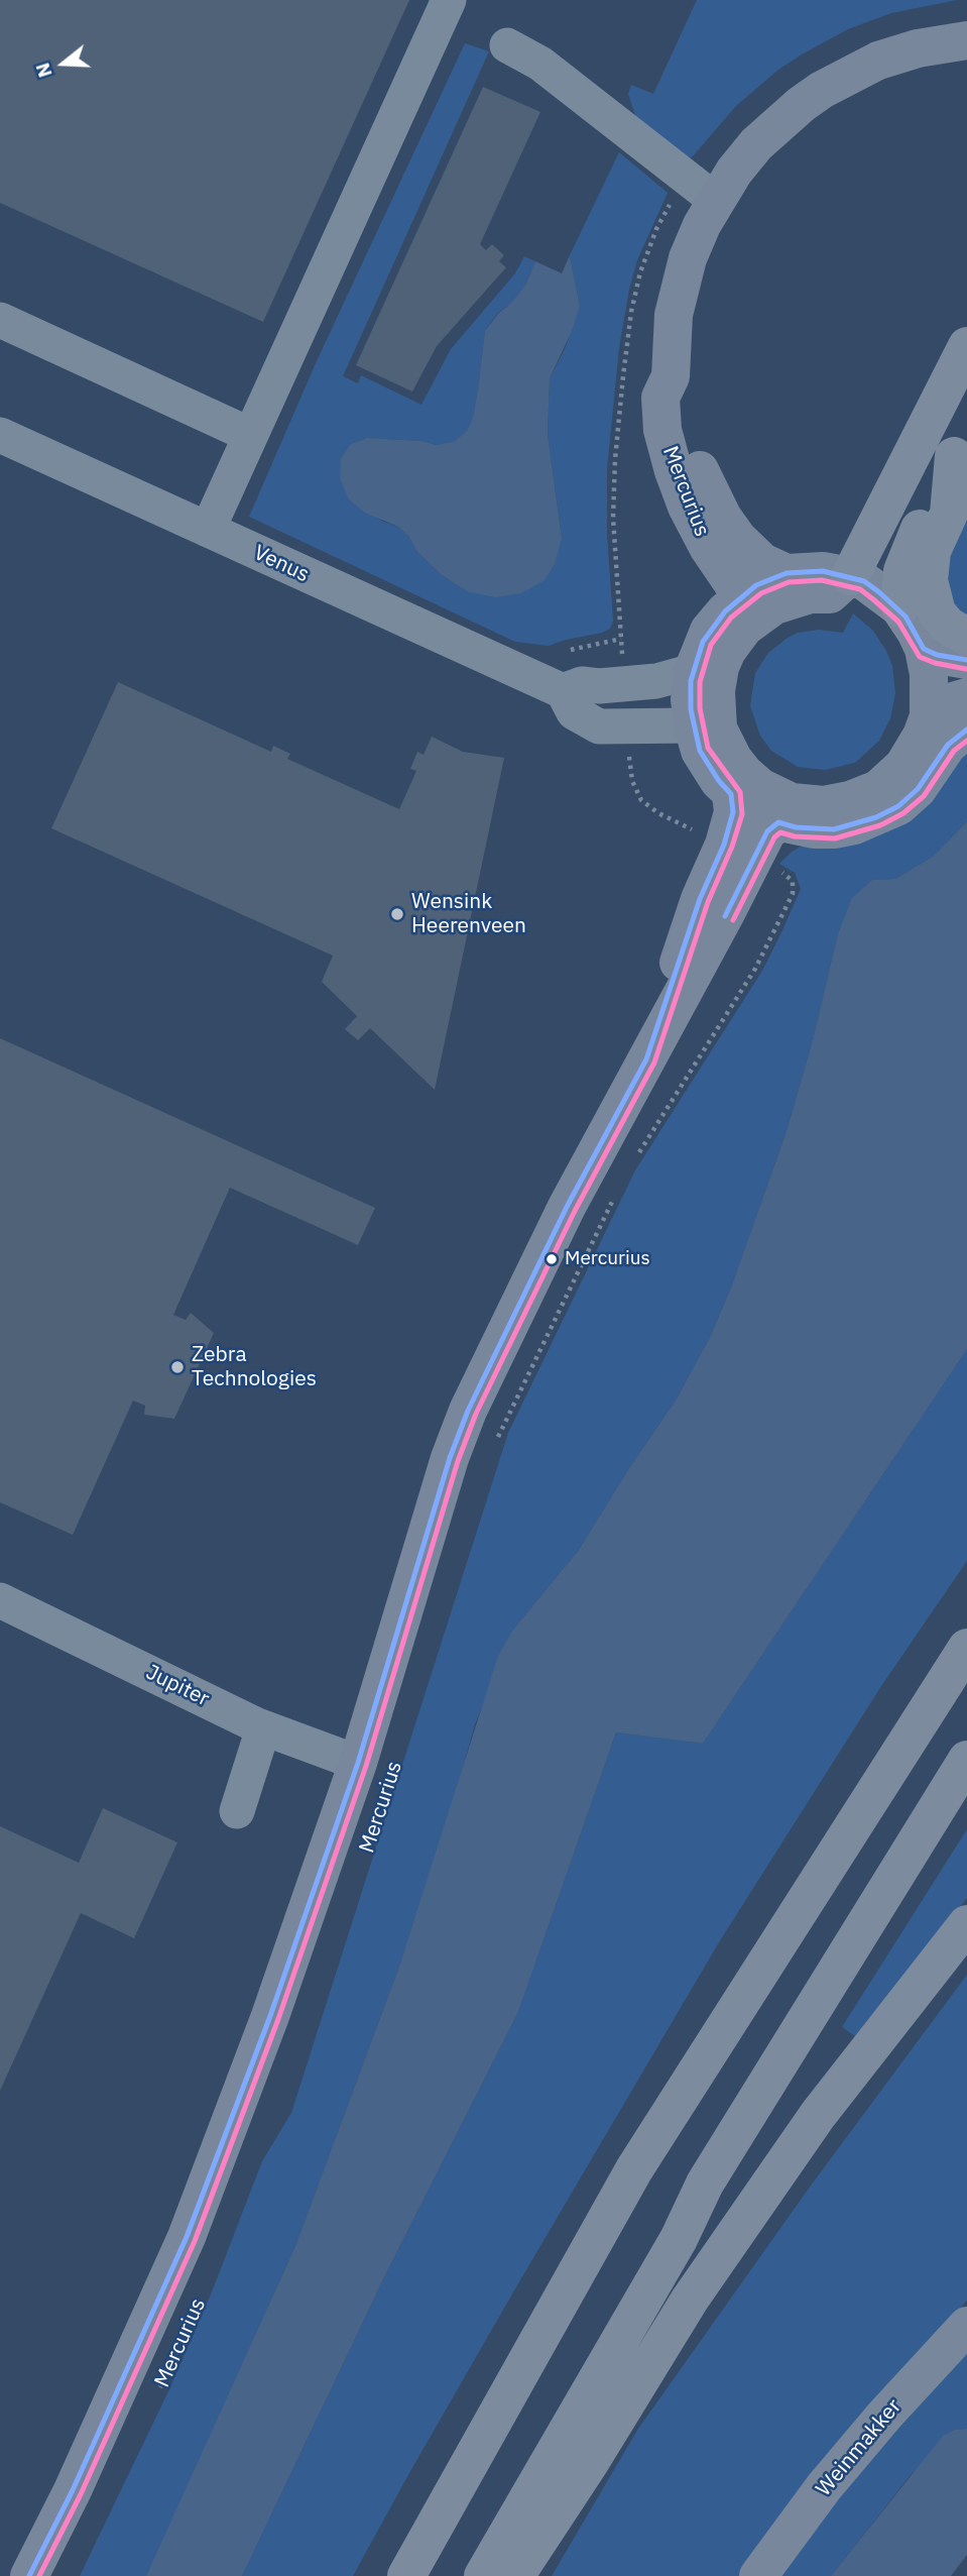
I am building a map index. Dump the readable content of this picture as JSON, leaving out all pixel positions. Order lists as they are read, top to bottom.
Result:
{
  "streets": {
    "main road": ["Mercurius", "Weinmakker"],
    "street": ["Venus", "Jupiter"]
  },
  "crossings": [
    ["Mercurius", "Venus"],
    ["Mercurius", "Jupiter"]
  ],
  "places": ["Wensink Heerenveen", "Mercurius", "Zebra Technologies"],
  "north": "left"
}
